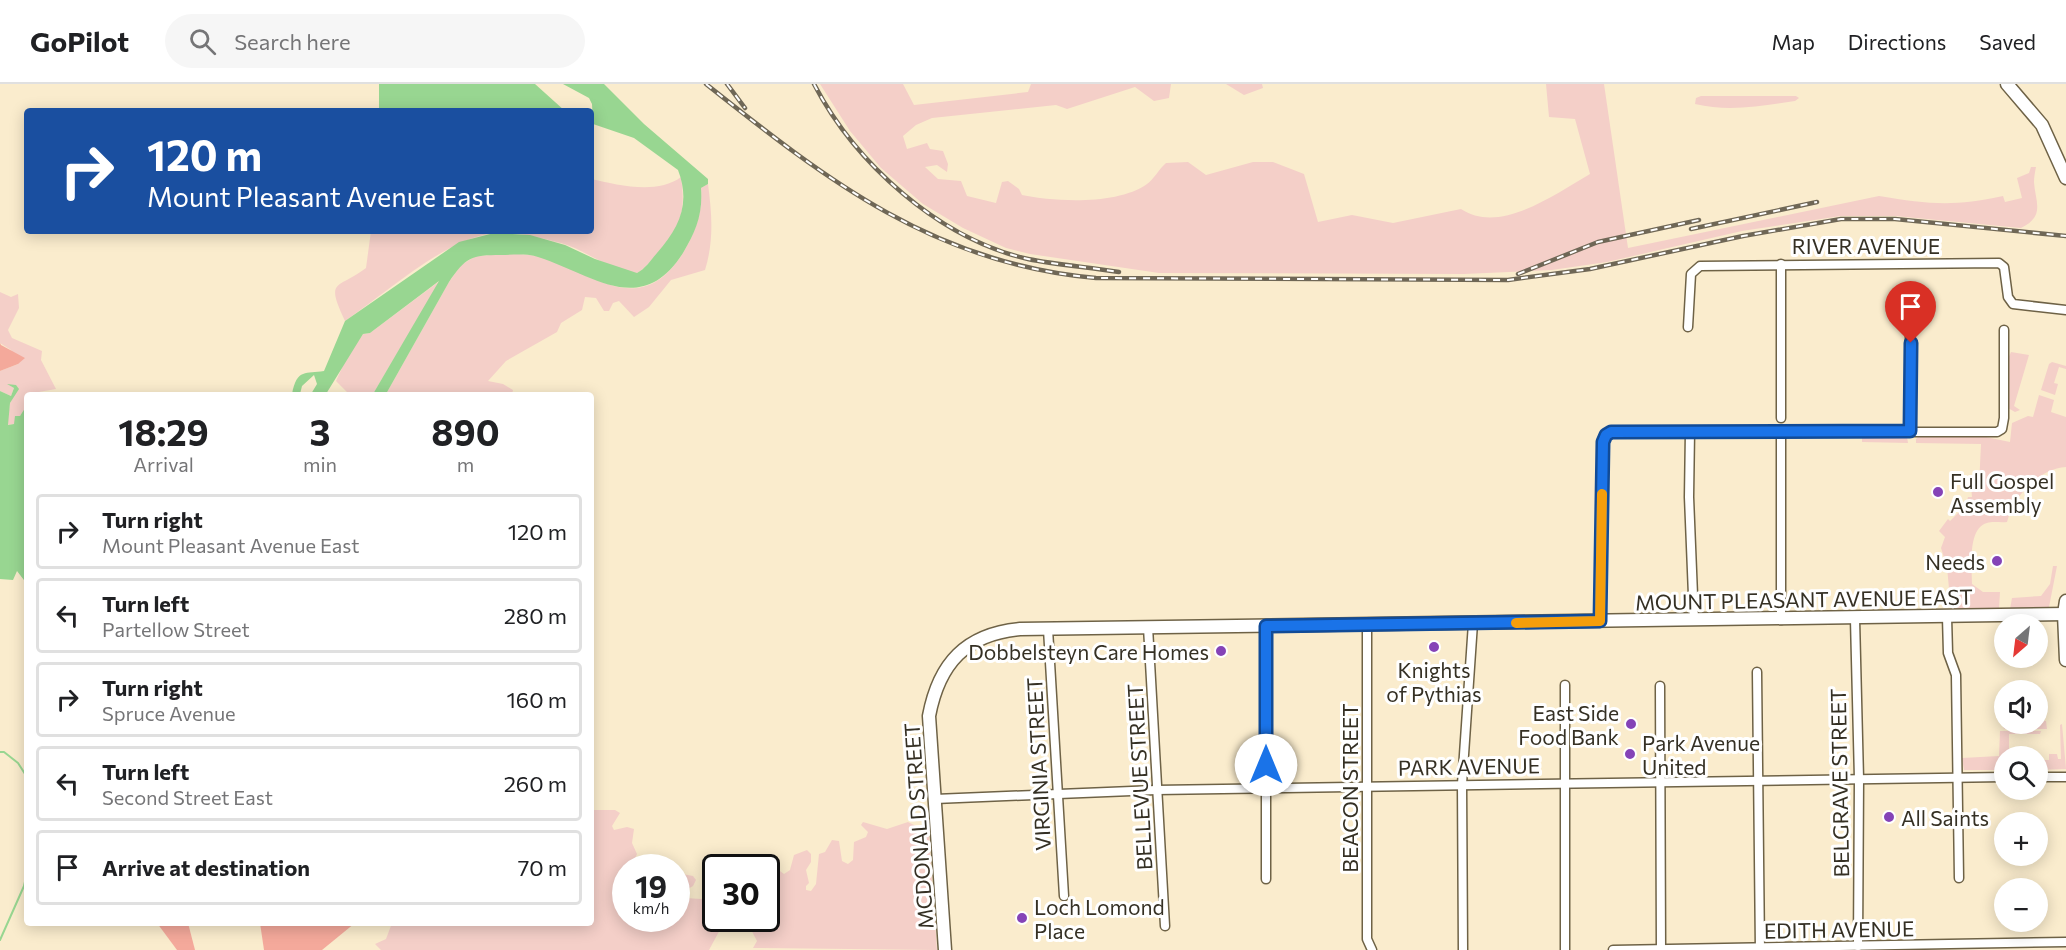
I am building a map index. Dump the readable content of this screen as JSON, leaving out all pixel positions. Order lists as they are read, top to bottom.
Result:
{
  "streets": {
    "street": [
      "RIVER AVENUE",
      "MOUNT PLEASANT AVENUE EAST",
      "VIRGINIA STREET",
      "PARK AVENUE",
      "BELLEVUE STREET",
      "BELGRAVE STREET",
      "BEACON STREET",
      "MCDONALD STREET",
      "EDITH AVENUE"
    ]
  },
  "crossings": [
    ["MOUNT PLEASANT AVENUE EAST", "VIRGINIA STREET"],
    ["MOUNT PLEASANT AVENUE EAST", "BELLEVUE STREET"],
    ["MOUNT PLEASANT AVENUE EAST", "BELGRAVE STREET"],
    ["MOUNT PLEASANT AVENUE EAST", "BEACON STREET"],
    ["MOUNT PLEASANT AVENUE EAST", "MCDONALD STREET"],
    ["VIRGINIA STREET", "PARK AVENUE"],
    ["PARK AVENUE", "BELLEVUE STREET"],
    ["PARK AVENUE", "BELGRAVE STREET"],
    ["PARK AVENUE", "BEACON STREET"],
    ["PARK AVENUE", "MCDONALD STREET"],
    ["BELGRAVE STREET", "EDITH AVENUE"]
  ],
  "places": [
    "Full Gospel Assembly",
    "Needs",
    "Knights of Pythias",
    "Dobbelsteyn Care Homes",
    "East Side Food Bank",
    "Park Avenue United",
    "All Saints",
    "Loch Lomond Place"
  ],
  "north": "bottom left",
  "page": {
    "header": "GoPilot",
    "search": "Search here",
    "nav": ["Map", "Directions", "Saved"],
    "turn": ["120 m", "Mount Pleasant Avenue East"],
    "eta": [
      "18:29",
      "Arrival",
      "3",
      "min",
      "890",
      "m"
    ],
    "list": [
      {
        "name": "Turn right",
        "note": "Mount Pleasant Avenue East",
        "value": "120 m"
      },
      {
        "name": "Turn left",
        "note": "Partellow Street",
        "value": "280 m"
      },
      {
        "name": "Turn right",
        "note": "Spruce Avenue",
        "value": "160 m"
      },
      {
        "name": "Turn left",
        "note": "Second Street East",
        "value": "260 m"
      },
      {
        "name": "Arrive at destination",
        "value": "70 m"
      }
    ],
    "map_buttons": ["+", "−"],
    "speed": "19 km/h",
    "limit": "30"
  }
}
